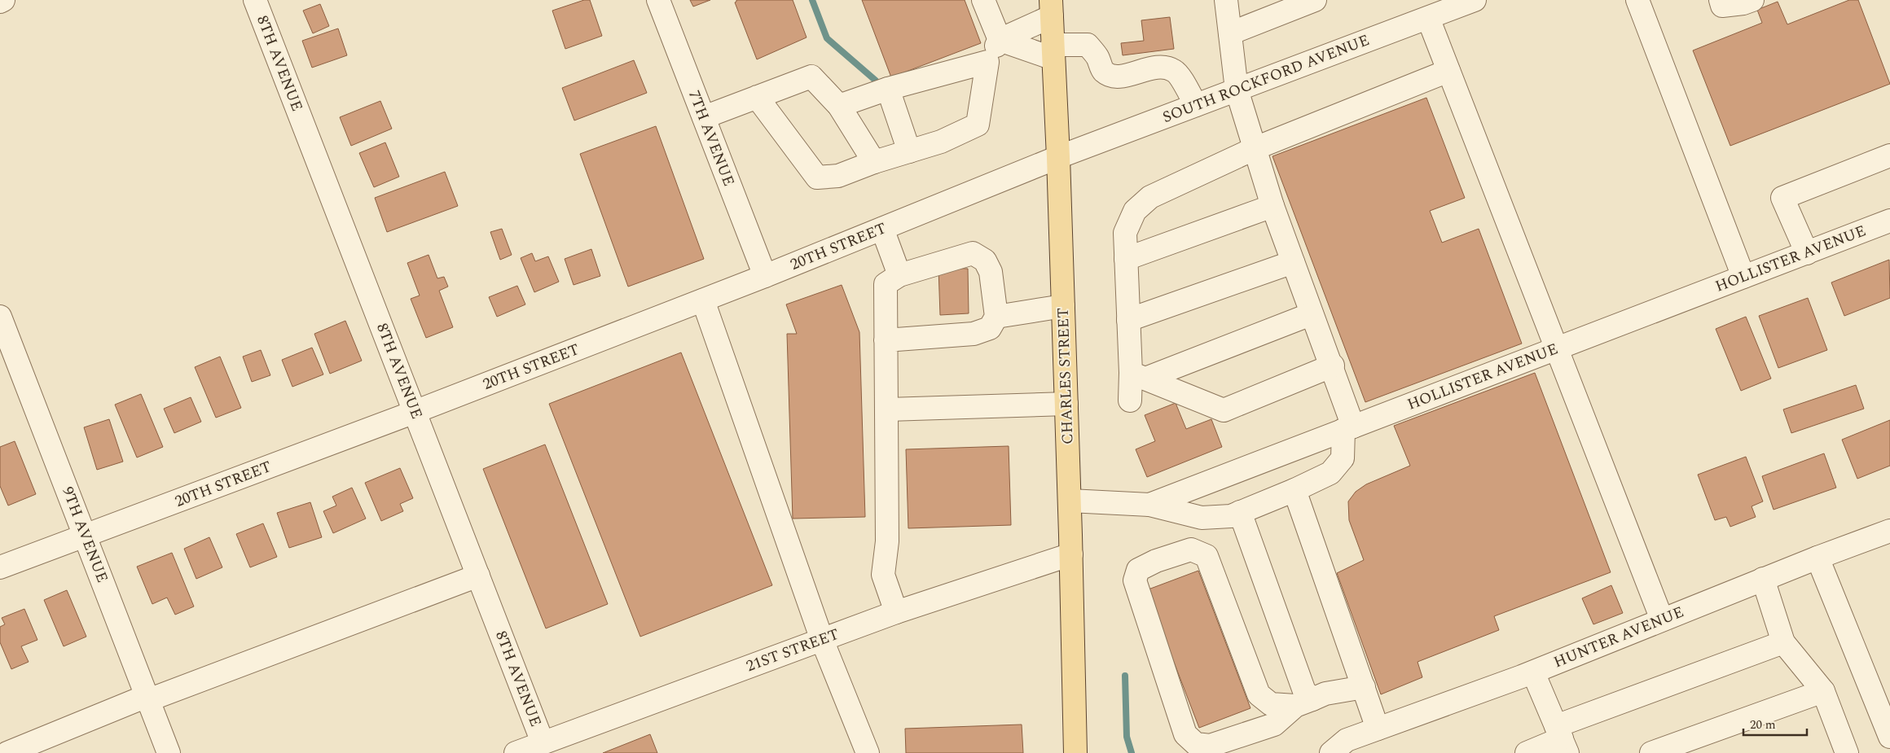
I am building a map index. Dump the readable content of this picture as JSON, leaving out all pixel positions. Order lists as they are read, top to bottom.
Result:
{
  "streets": {
    "main road": ["CHARLES STREET"],
    "street": [
      "8TH AVENUE",
      "SOUTH ROCKFORD AVENUE",
      "7TH AVENUE",
      "20TH STREET",
      "HOLLISTER AVENUE",
      "9TH AVENUE",
      "HUNTER AVENUE",
      "21ST STREET"
    ]
  },
  "crossings": [
    ["8TH AVENUE", "20TH STREET"],
    ["8TH AVENUE", "21ST STREET"],
    ["SOUTH ROCKFORD AVENUE", "20TH STREET"],
    ["SOUTH ROCKFORD AVENUE", "CHARLES STREET"],
    ["7TH AVENUE", "20TH STREET"],
    ["20TH STREET", "CHARLES STREET"],
    ["20TH STREET", "9TH AVENUE"],
    ["HOLLISTER AVENUE", "CHARLES STREET"],
    ["CHARLES STREET", "21ST STREET"]
  ],
  "scale_bar": "20 m"
}
